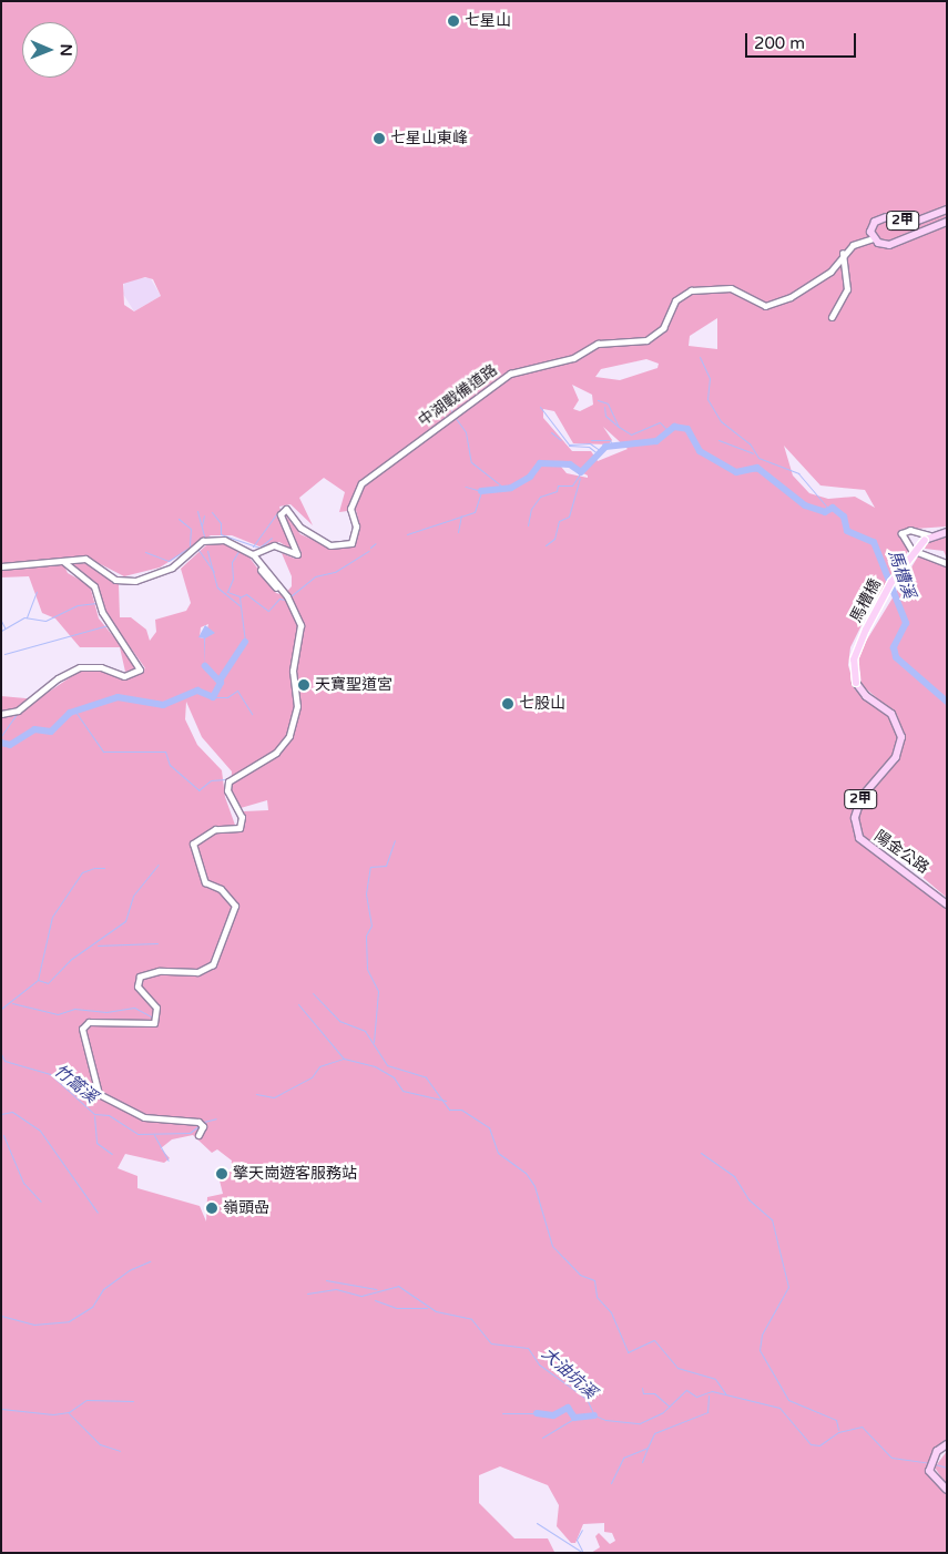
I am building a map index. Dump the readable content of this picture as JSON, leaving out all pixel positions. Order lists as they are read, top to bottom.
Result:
{
  "streets": {
    "main road": ["2甲", "馬槽橋", "陽金公路"],
    "street": ["中湖戰備道路"]
  },
  "crossings": [
    ["2甲", "中湖戰備道路"],
    ["馬槽橋", "陽金公路"]
  ],
  "water": ["馬槽溪", "竹篙溪", "大油坑溪"],
  "places": [
    "七星山",
    "七星山東峰",
    "天寶聖道宮",
    "七股山",
    "擎天崗遊客服務站",
    "嶺頭喦"
  ],
  "scale_bar": "200 m",
  "north": "right"
}
